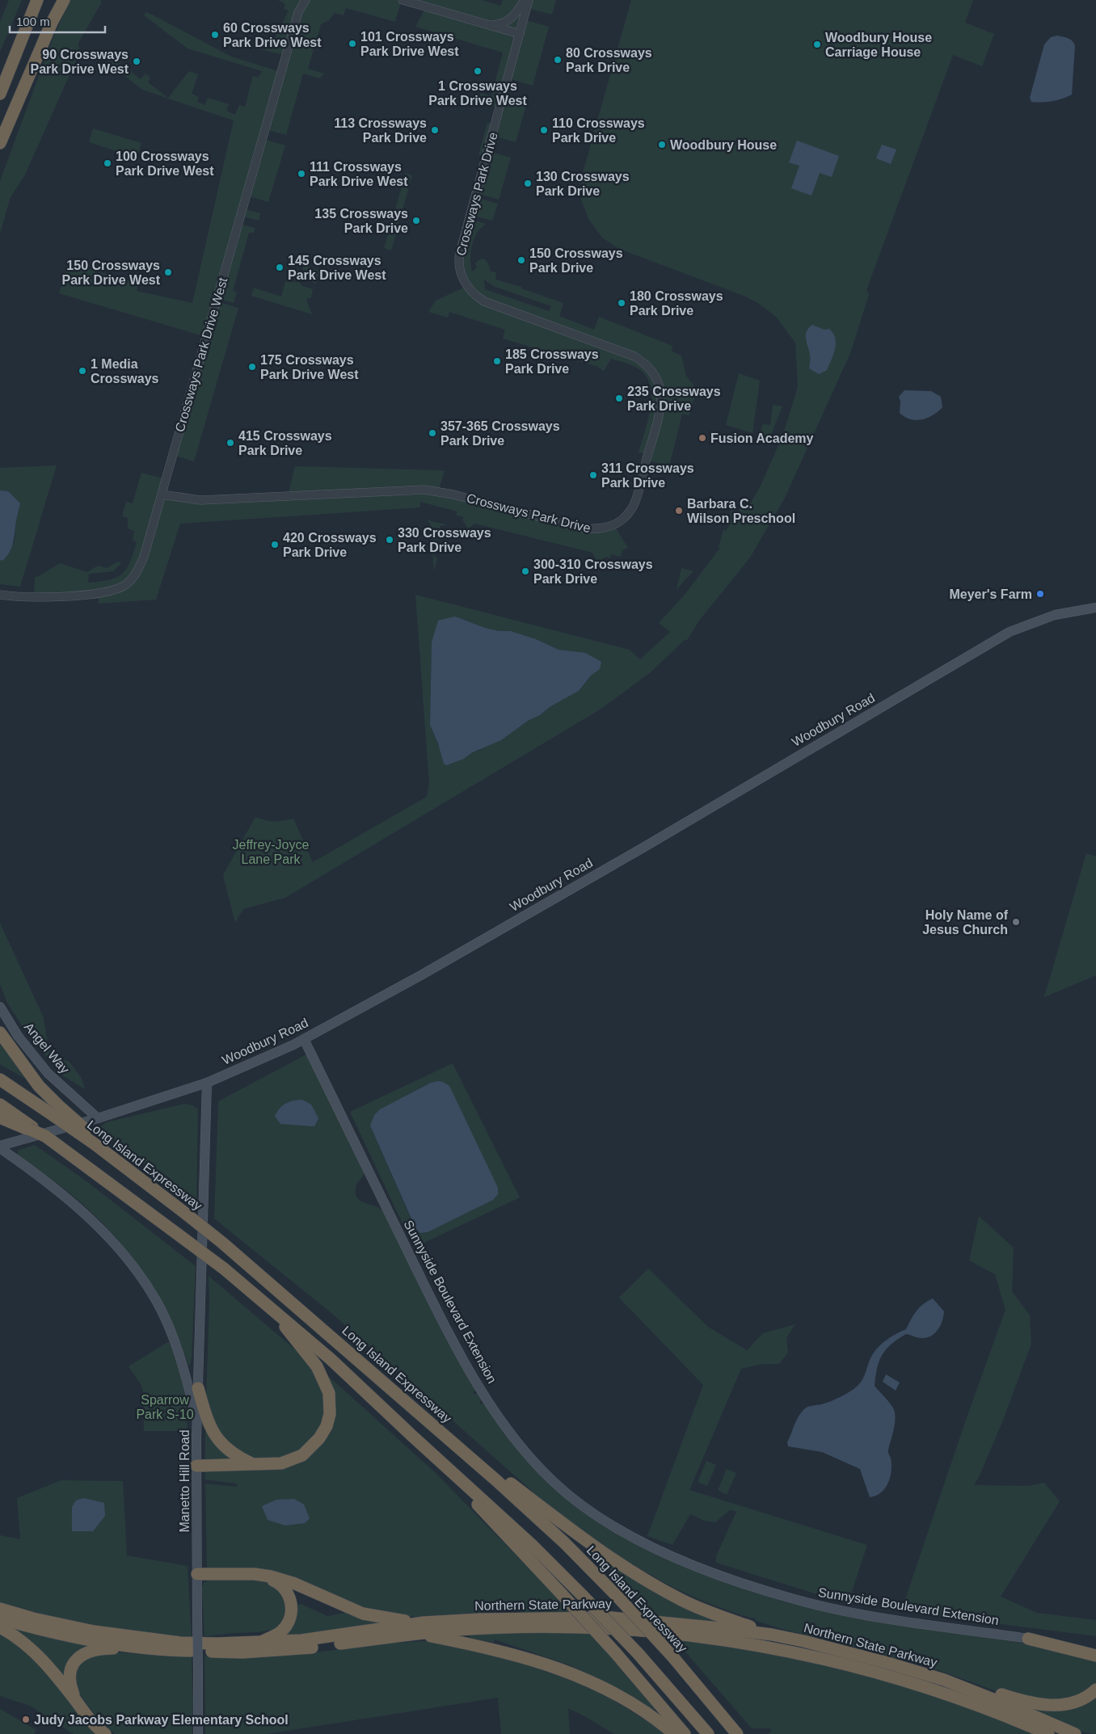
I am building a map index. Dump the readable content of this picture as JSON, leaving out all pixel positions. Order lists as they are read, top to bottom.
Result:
{
  "streets": {
    "highway": ["Long Island Expressway", "Northern State Parkway"],
    "main road": [
      "Woodbury Road",
      "Angel Way",
      "Sunnyside Boulevard Extension",
      "Manetto Hill Road"
    ],
    "street": ["Crossways Park Drive", "Crossways Park Drive West"]
  },
  "crossings": [
    ["Crossways Park Drive", "Crossways Park Drive West"],
    ["Woodbury Road", "Angel Way"],
    ["Woodbury Road", "Sunnyside Boulevard Extension"],
    ["Woodbury Road", "Manetto Hill Road"]
  ],
  "parks": ["Jeffrey-Joyce Lane Park", "Sparrow Park S-10"],
  "places": [
    "60 Crossways Park Drive West",
    "101 Crossways Park Drive West",
    "Woodbury House Carriage House",
    "80 Crossways Park Drive",
    "90 Crossways Park Drive West",
    "1 Crossways Park Drive West",
    "113 Crossways Park Drive",
    "110 Crossways Park Drive",
    "Woodbury House",
    "100 Crossways Park Drive West",
    "111 Crossways Park Drive West",
    "130 Crossways Park Drive",
    "135 Crossways Park Drive",
    "150 Crossways Park Drive",
    "145 Crossways Park Drive West",
    "150 Crossways Park Drive West",
    "180 Crossways Park Drive",
    "185 Crossways Park Drive",
    "175 Crossways Park Drive West",
    "1 Media Crossways",
    "235 Crossways Park Drive",
    "357-365 Crossways Park Drive",
    "Fusion Academy",
    "415 Crossways Park Drive",
    "311 Crossways Park Drive",
    "Barbara C. Wilson Preschool",
    "330 Crossways Park Drive",
    "420 Crossways Park Drive",
    "300-310 Crossways Park Drive",
    "Meyer's Farm",
    "Holy Name of Jesus Church",
    "Judy Jacobs Parkway Elementary School"
  ],
  "scale_bar": "100 m"
}
